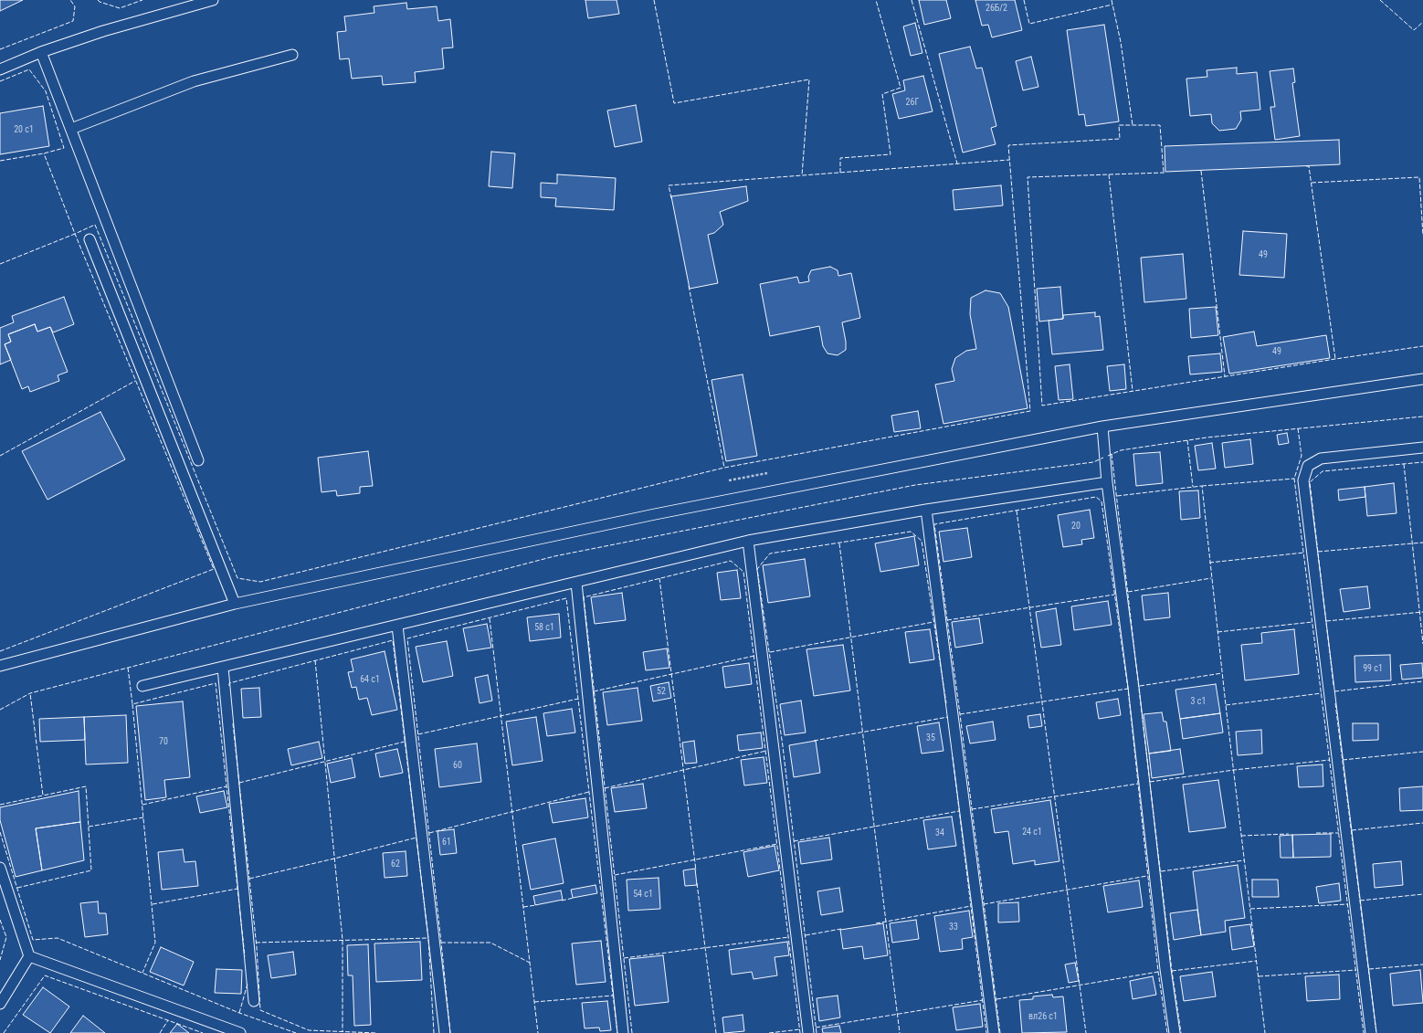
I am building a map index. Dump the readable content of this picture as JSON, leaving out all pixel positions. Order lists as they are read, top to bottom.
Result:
{
  "house_numbers": [
    "26Б/2",
    "26Г",
    "20 с1",
    "49",
    "49",
    "20",
    "58 с1",
    "99 с1",
    "64 с1",
    "52",
    "3 с1",
    "35",
    "70",
    "60",
    "24 с1",
    "34",
    "61",
    "62",
    "54 с1",
    "33",
    "вл26 с1"
  ]
}
